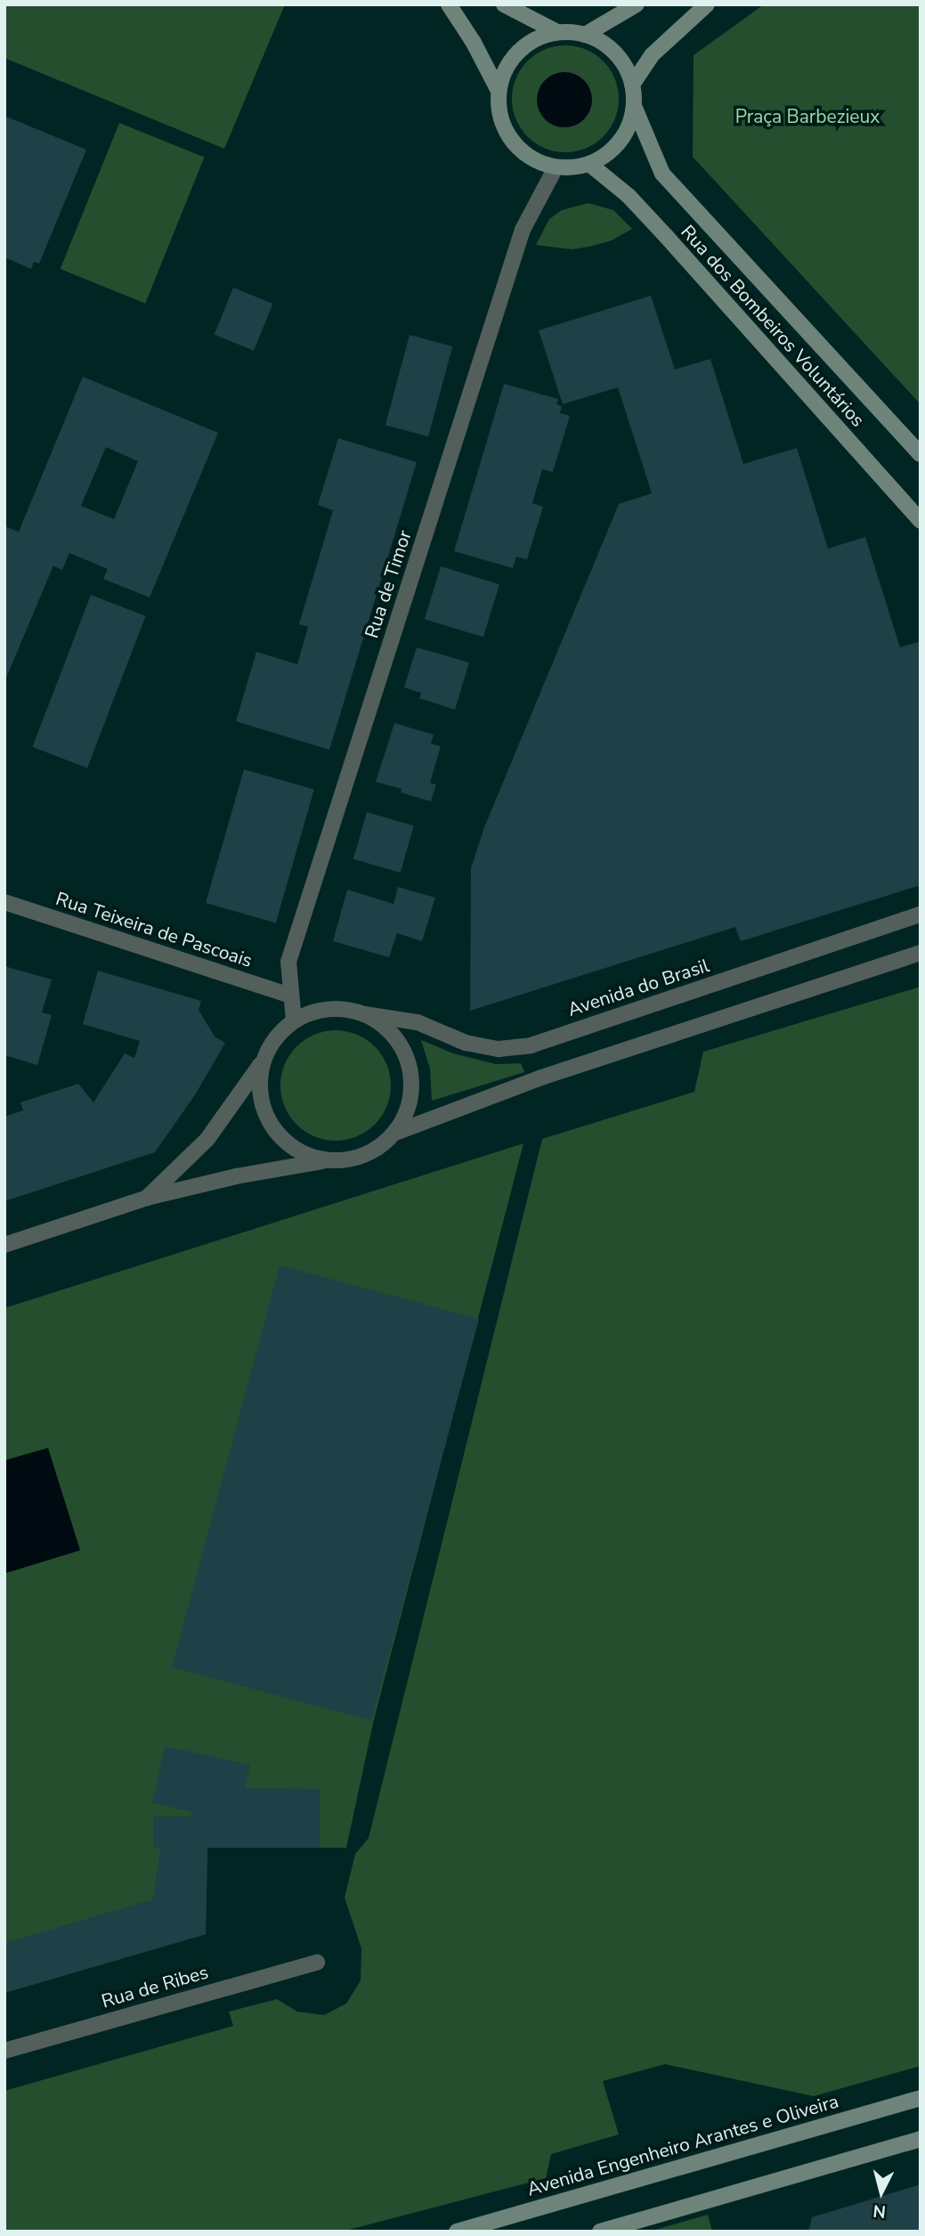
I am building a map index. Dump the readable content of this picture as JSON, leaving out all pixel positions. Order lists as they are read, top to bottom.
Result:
{
  "streets": {
    "street": [
      "Rua dos Bombeiros Voluntários",
      "Rua de Timor",
      "Rua Teixeira de Pascoais",
      "Avenida do Brasil",
      "Rua de Ribes",
      "Avenida Engenheiro Arantes e Oliveira"
    ]
  },
  "crossings": [
    ["Rua dos Bombeiros Voluntários", "Rua de Timor"],
    ["Rua de Timor", "Rua Teixeira de Pascoais"],
    ["Rua de Timor", "Avenida do Brasil"]
  ],
  "parks": ["Praça Barbezieux"],
  "north": "bottom"
}
